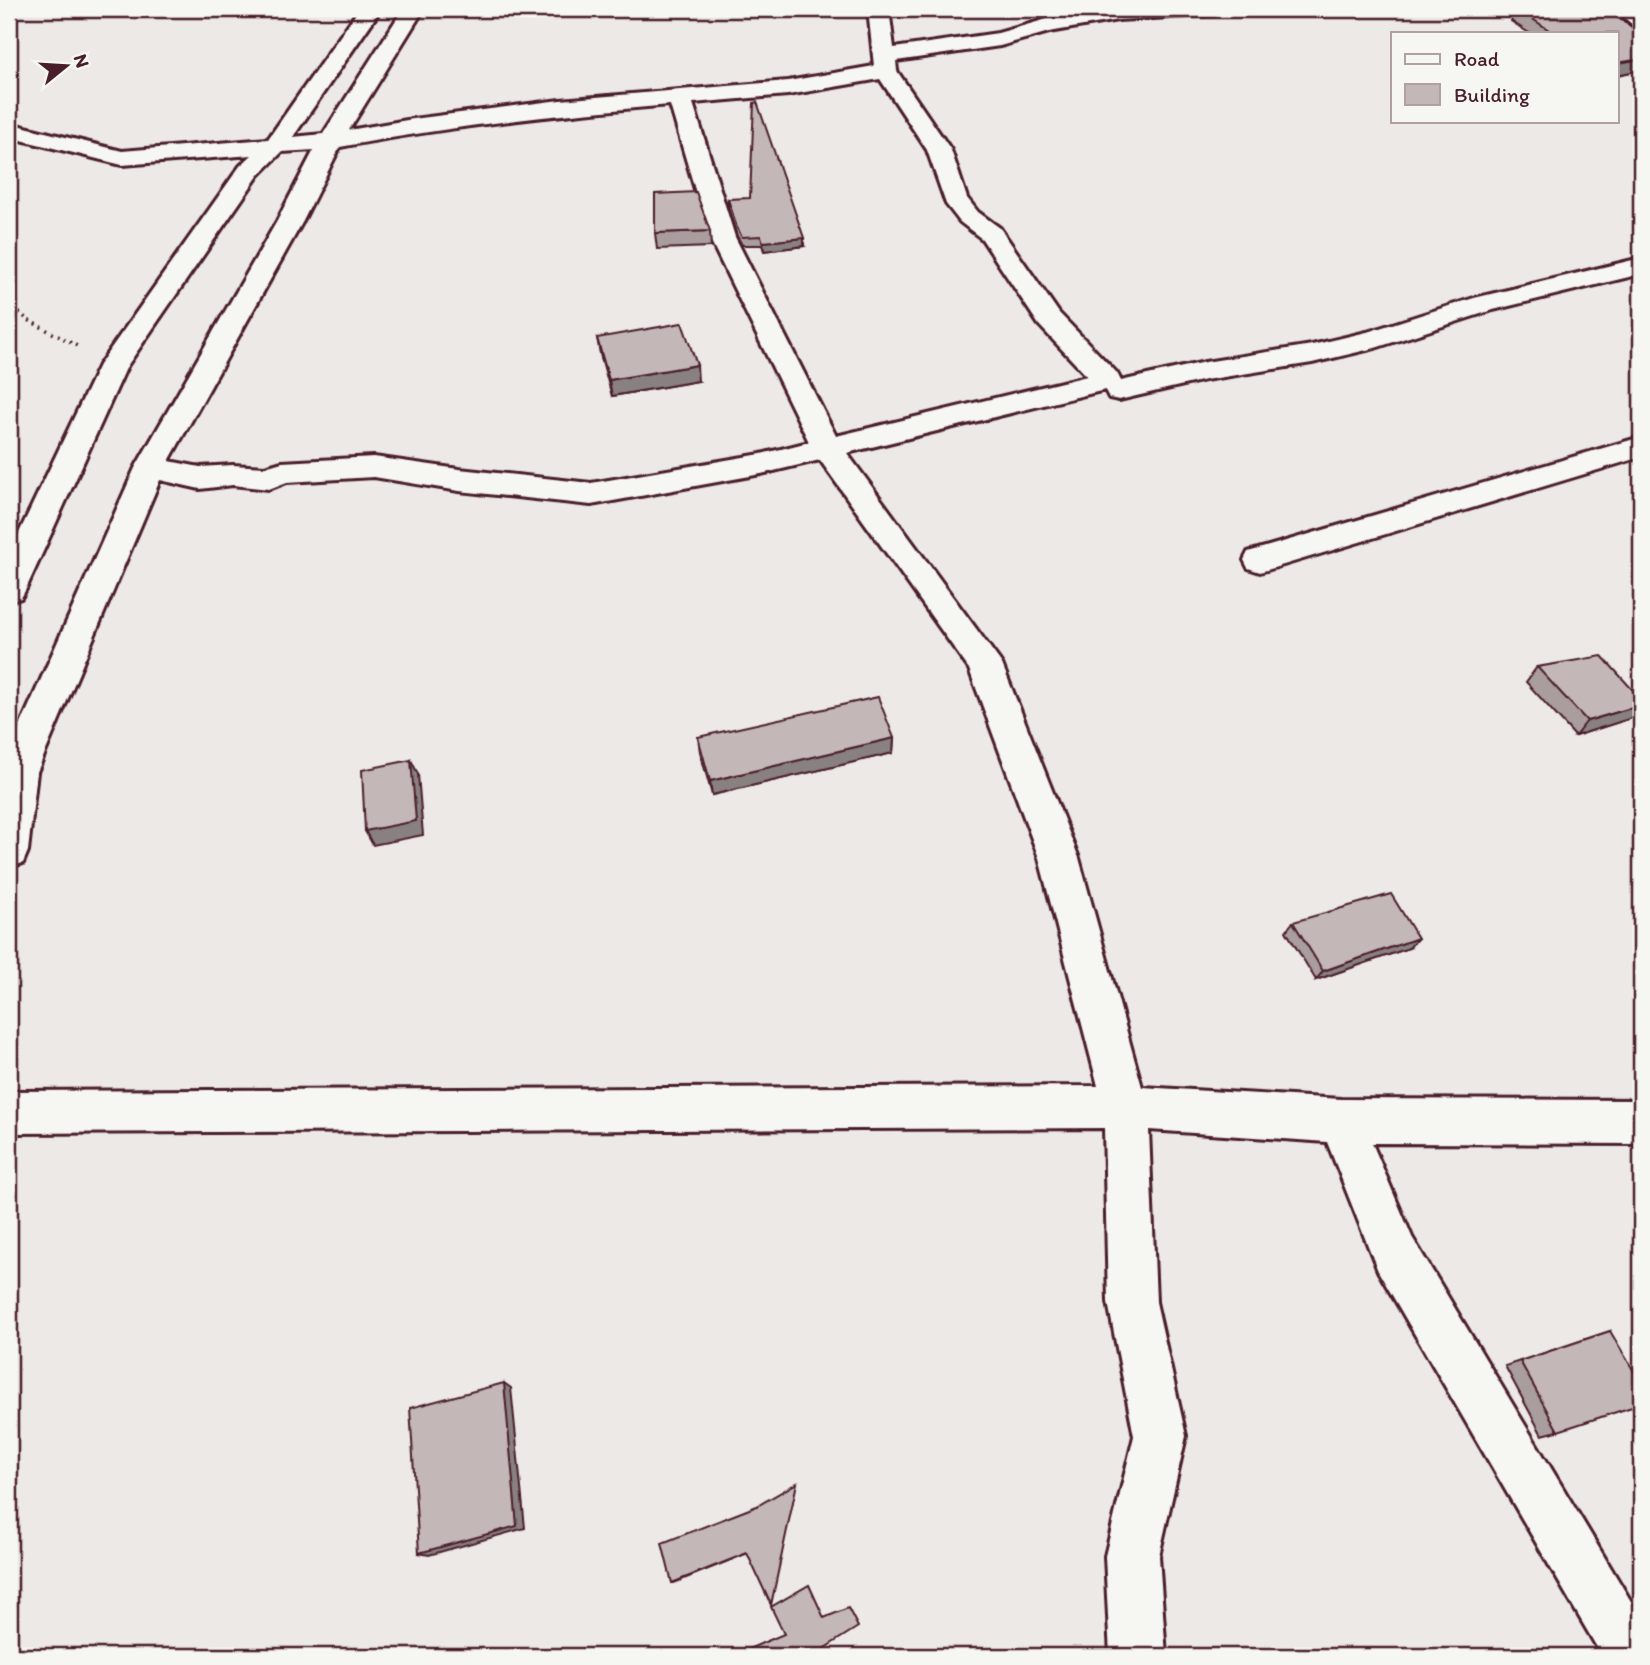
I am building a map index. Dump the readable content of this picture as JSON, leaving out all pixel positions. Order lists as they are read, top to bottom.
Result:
{
  "legend": ["Road", "Building"],
  "north": "right"
}
